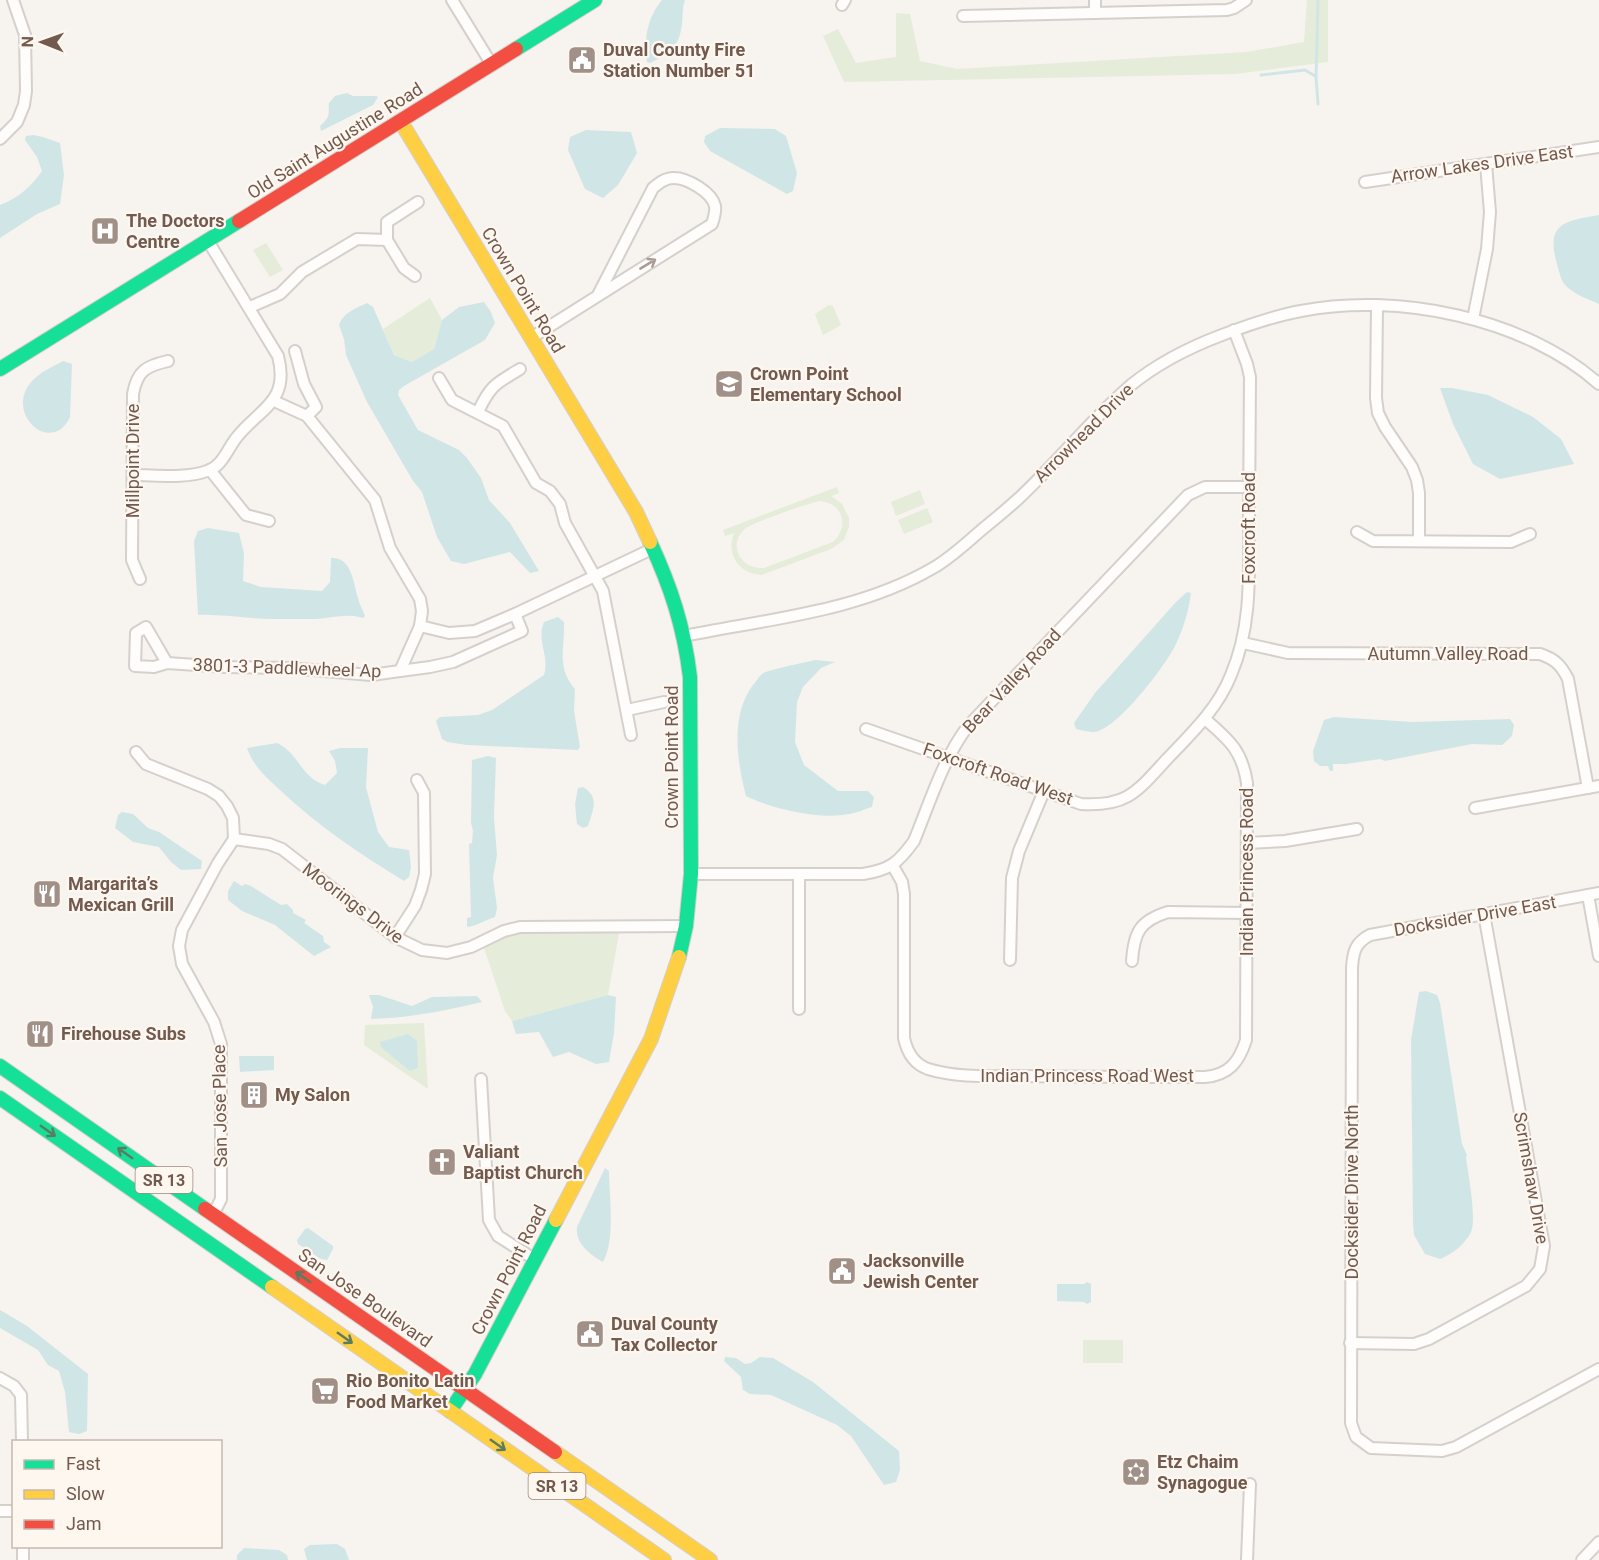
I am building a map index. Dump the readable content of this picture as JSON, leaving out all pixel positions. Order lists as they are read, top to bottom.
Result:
{
  "streets": {
    "main road": [
      "Old Saint Augustine Road",
      "Crown Point Road",
      "SR 13",
      "San Jose Boulevard"
    ],
    "street": [
      "Arrow Lakes Drive East",
      "Arrowhead Drive",
      "Millpoint Drive",
      "Foxcroft Road",
      "Autumn Valley Road",
      "3801-3 Paddlewheel Ap",
      "Bear Valley Road",
      "Foxcroft Road West",
      "Indian Princess Road",
      "Moorings Drive",
      "Docksider Drive East",
      "Indian Princess Road West",
      "San Jose Place",
      "Scrimshaw Drive",
      "Docksider Drive North"
    ]
  },
  "crossings": [
    ["Old Saint Augustine Road", "Crown Point Road"],
    ["Crown Point Road", "Arrowhead Drive"],
    ["Crown Point Road", "Moorings Drive"],
    ["Crown Point Road", "SR 13"],
    ["Crown Point Road", "San Jose Boulevard"],
    ["Arrowhead Drive", "Foxcroft Road"],
    ["Foxcroft Road", "Autumn Valley Road"],
    ["Foxcroft Road", "Bear Valley Road"],
    ["Foxcroft Road", "Foxcroft Road West"],
    ["Foxcroft Road", "Indian Princess Road"],
    ["Bear Valley Road", "Foxcroft Road West"],
    ["Bear Valley Road", "Indian Princess Road West"],
    ["Foxcroft Road West", "Indian Princess Road"],
    ["Indian Princess Road", "Indian Princess Road West"],
    ["Moorings Drive", "San Jose Place"],
    ["Docksider Drive East", "Scrimshaw Drive"],
    ["Docksider Drive East", "Docksider Drive North"],
    ["San Jose Place", "San Jose Boulevard"],
    ["Scrimshaw Drive", "Docksider Drive North"]
  ],
  "places": {
    "public building": ["Duval County Fire Station Number 51", "Jacksonville Jewish Center", "Duval County Tax Collector"],
    "hospital": ["The Doctors Centre"],
    "school or university": ["Crown Point Elementary School"],
    "restaurant": ["Margarita’s Mexican Grill", "Firehouse Subs"],
    "building": ["My Salon"],
    "church": ["Valiant Baptist Church"],
    "supermarket": ["Rio Bonito Latin Food Market"],
    "synagogue": ["Etz Chaim Synagogue"]
  },
  "legend": ["Fast", "Slow", "Jam"],
  "north": "left"
}
